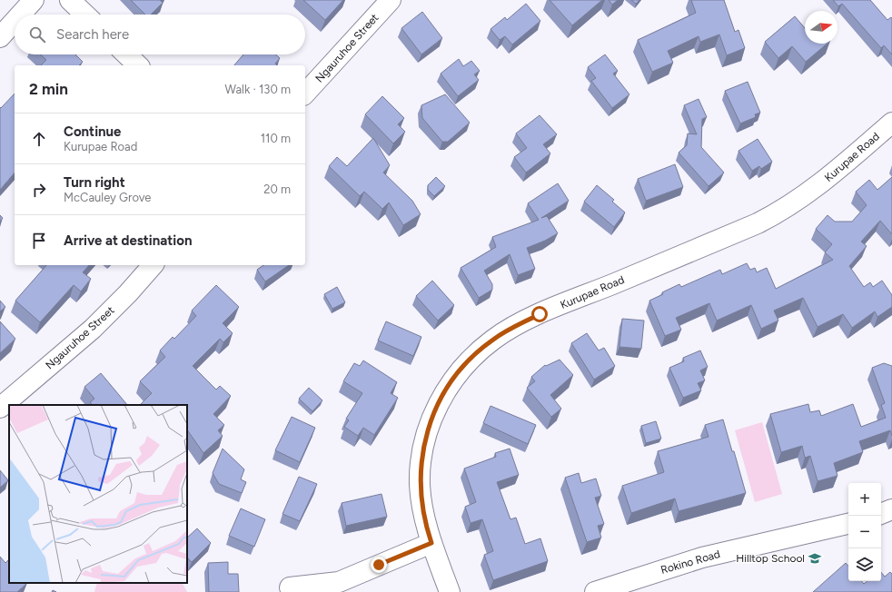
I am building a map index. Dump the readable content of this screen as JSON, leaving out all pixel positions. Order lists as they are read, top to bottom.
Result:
{
  "streets": {
    "street": ["Ngauruhoe Street", "Kurupae Road", "Rokino Road"]
  },
  "places": {
    "school or university": ["Hilltop School"]
  },
  "north": "right",
  "page": {
    "search": "Search here",
    "heading": ["2 min", "Walk · 130 m"],
    "list": [
      ["Continue", "Kurupae Road", "110 m"],
      ["Turn right", "McCauley Grove", "20 m"],
      "Arrive at destination"
    ],
    "map_buttons": ["+", "−"]
  }
}
